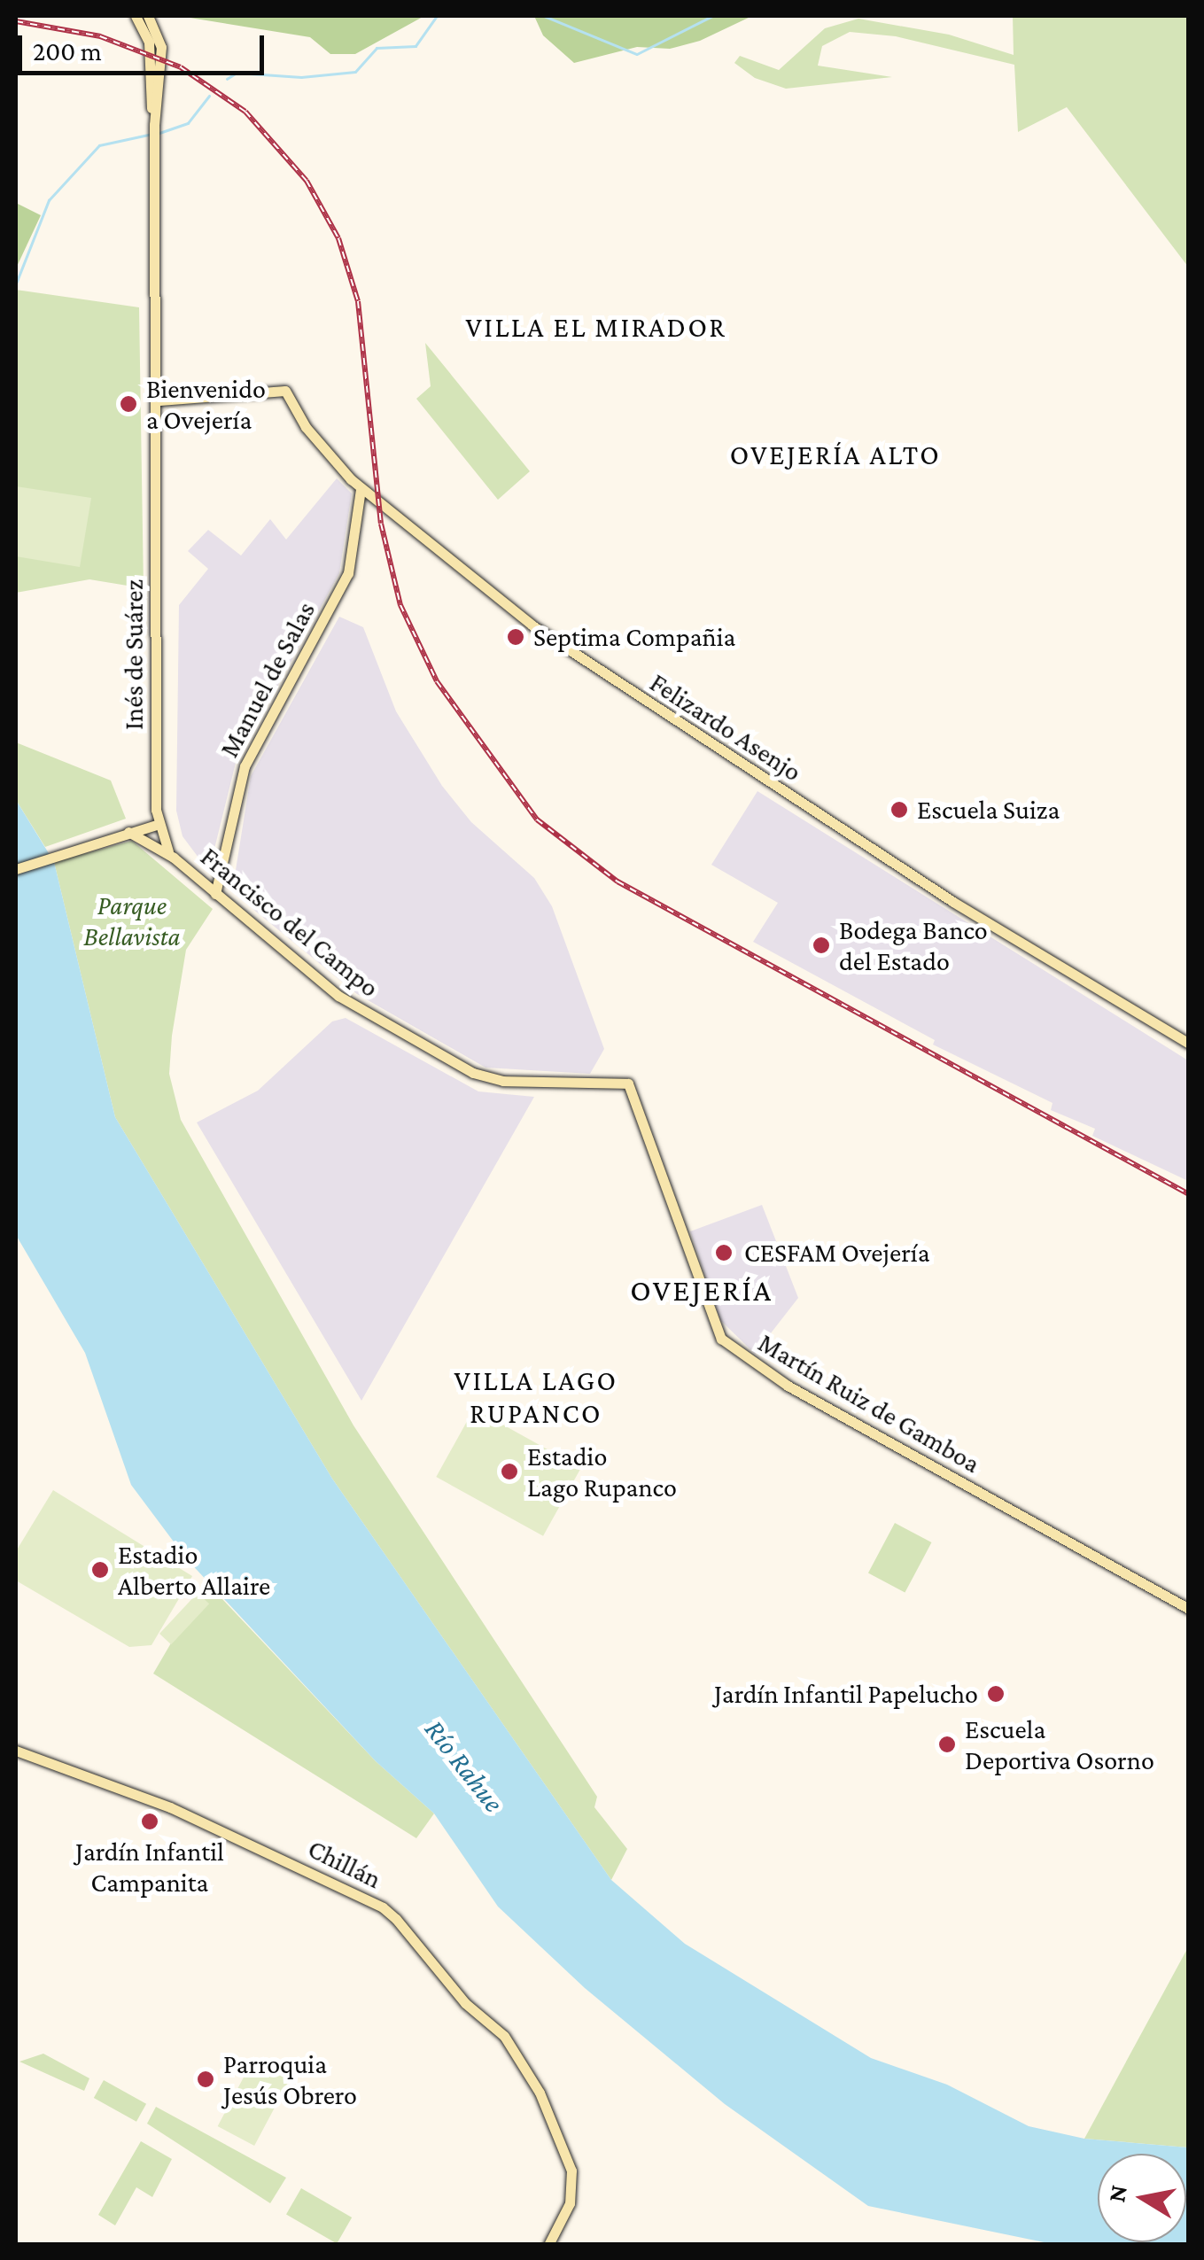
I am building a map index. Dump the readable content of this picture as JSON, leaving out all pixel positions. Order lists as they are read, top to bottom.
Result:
{
  "streets": {
    "street": [
      "Inés de Suárez",
      "Manuel de Salas",
      "Felizardo Asenjo",
      "Francisco del Campo",
      "Martín Ruiz de Gamboa",
      "Chillán"
    ]
  },
  "crossings": [
    ["Inés de Suárez", "Felizardo Asenjo"],
    ["Inés de Suárez", "Francisco del Campo"],
    ["Manuel de Salas", "Felizardo Asenjo"],
    ["Manuel de Salas", "Francisco del Campo"],
    ["Francisco del Campo", "Martín Ruiz de Gamboa"]
  ],
  "districts": [
    "VILLA EL MIRADOR",
    "OVEJERÍA ALTO",
    "OVEJERÍA",
    "VILLA LAGO RUPANCO"
  ],
  "water": ["Río Rahue"],
  "parks": ["Parque Bellavista"],
  "places": [
    "Bienvenido a Ovejería",
    "Septima Compañia",
    "Escuela Suiza",
    "Bodega Banco del Estado",
    "CESFAM Ovejería",
    "Estadio Lago Rupanco",
    "Estadio Alberto Allaire",
    "Jardín Infantil Papelucho",
    "Escuela Deportiva Osorno",
    "Jardín Infantil Campanita",
    "Parroquia Jesús Obrero"
  ],
  "scale_bar": "200 m",
  "north": "left"
}
